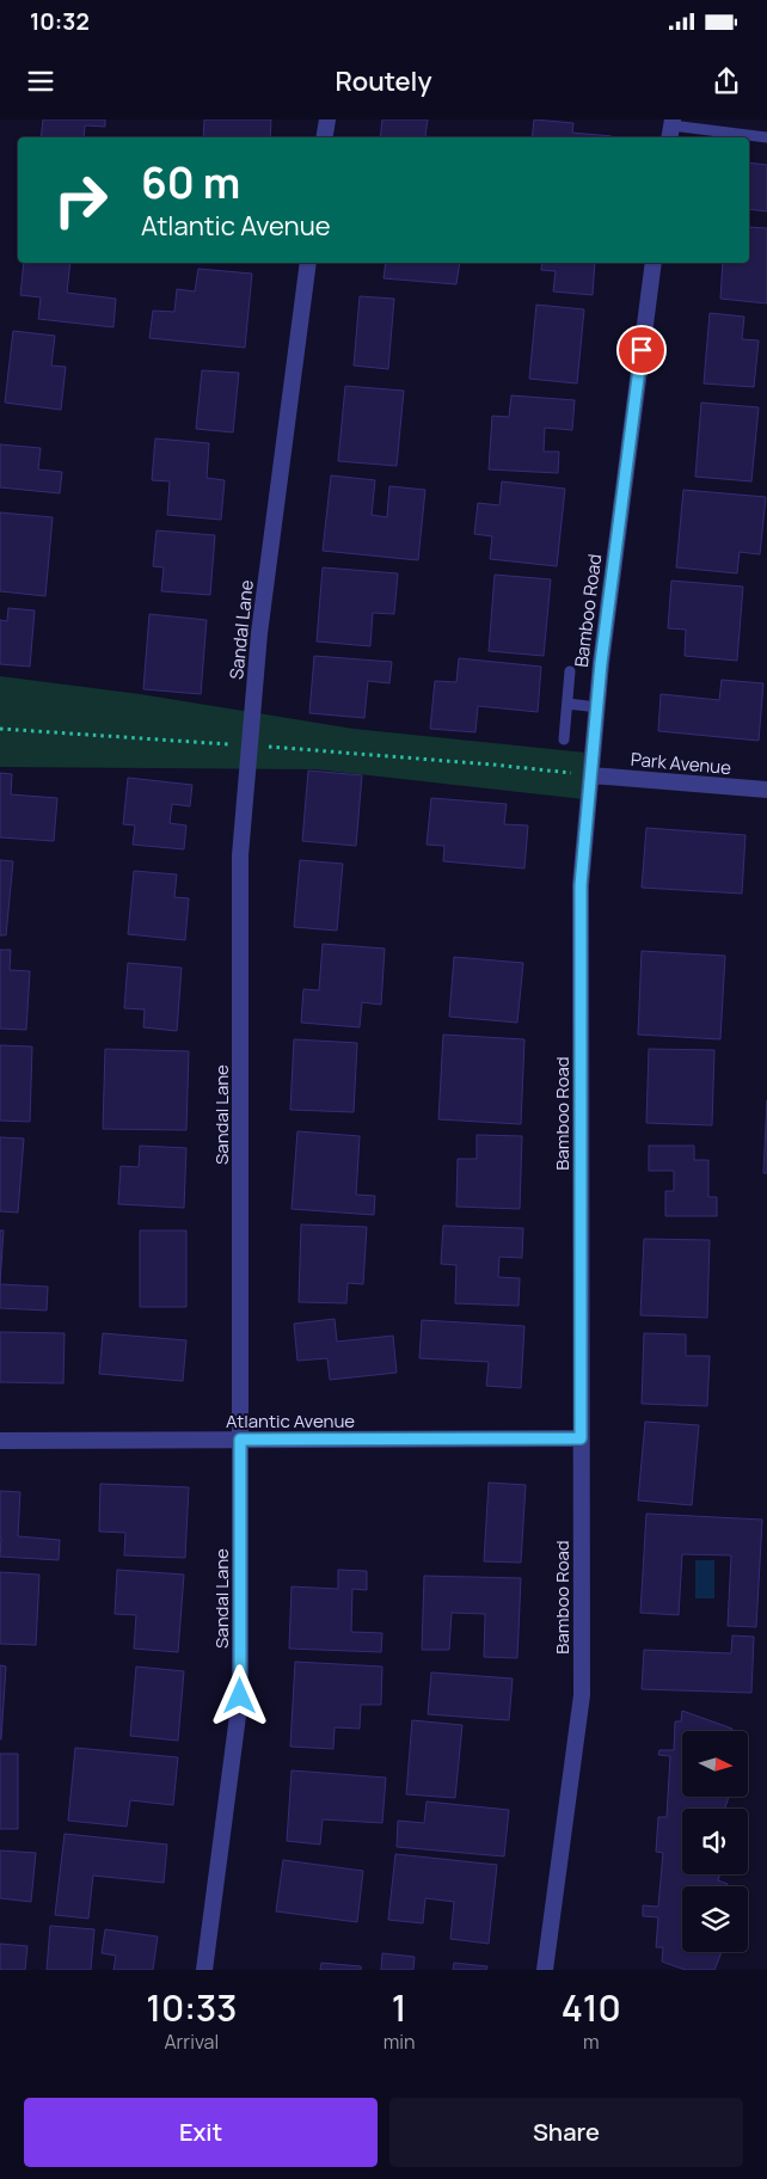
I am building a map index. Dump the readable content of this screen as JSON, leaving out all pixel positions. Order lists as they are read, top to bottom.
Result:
{
  "streets": {
    "street": [
      "Bamboo Road",
      "Sandal Lane",
      "Park Avenue",
      "Atlantic Avenue"
    ]
  },
  "crossings": [
    ["Bamboo Road", "Park Avenue"],
    ["Bamboo Road", "Atlantic Avenue"],
    ["Sandal Lane", "Atlantic Avenue"]
  ],
  "north": "right",
  "page": {
    "status": "10:32",
    "header": "Routely",
    "turn": ["60 m", "Atlantic Avenue"],
    "eta": [
      "10:33",
      "Arrival",
      "1",
      "min",
      "410",
      "m"
    ],
    "buttons": ["Exit", "Share"]
  }
}
